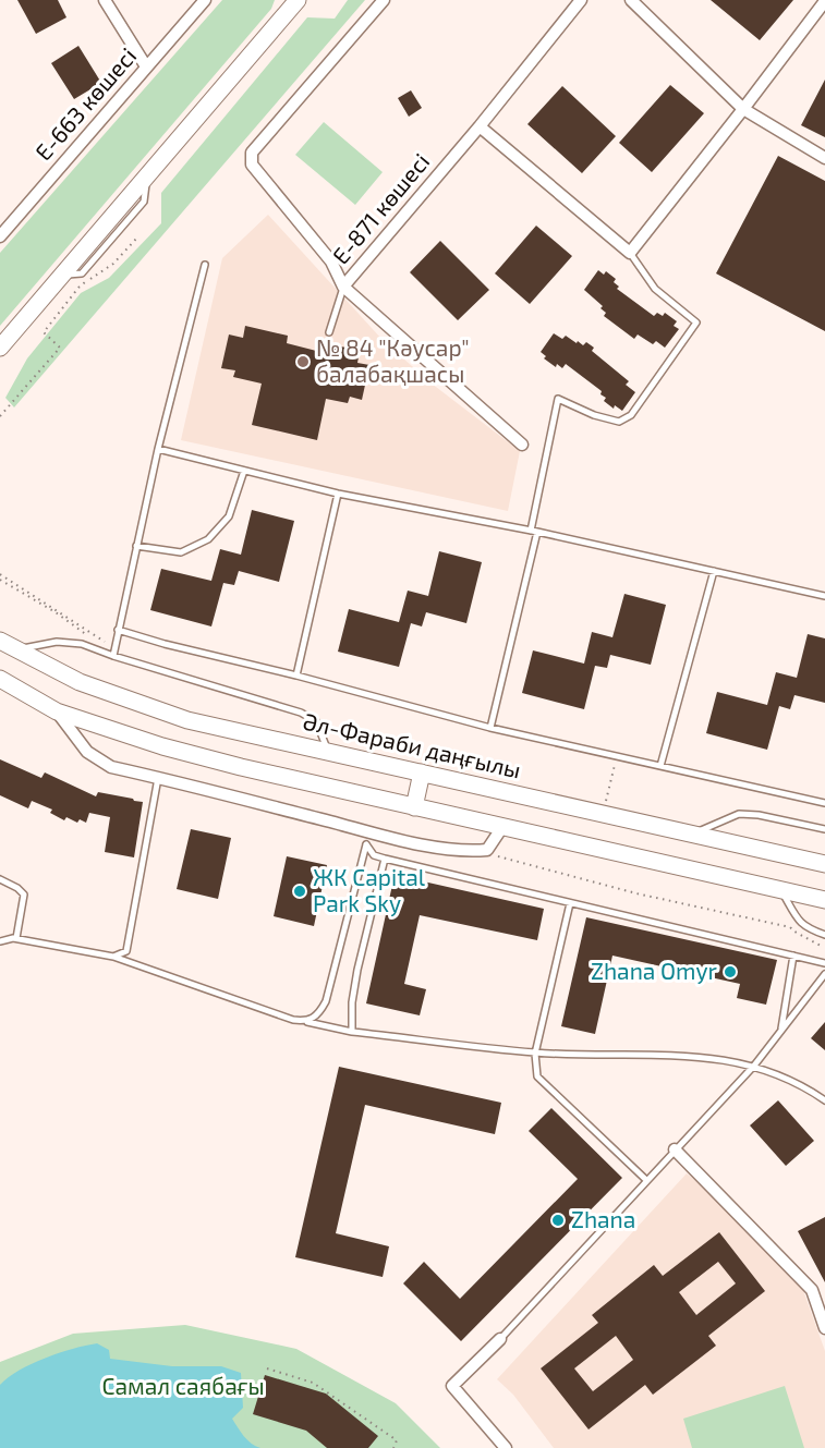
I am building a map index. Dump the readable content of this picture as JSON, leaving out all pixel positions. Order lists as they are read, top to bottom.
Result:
{
  "streets": {
    "main road": ["Әл-Фараби даңғылы"],
    "street": ["Е-663 көшесі", "Е-871 көшесі"]
  },
  "parks": ["Самал саябағы"],
  "places": [
    "№ 84 \"Кәусар\" балабақшасы",
    "ЖК Capital Park Sky",
    "Zhana Omyr",
    "Zhana"
  ]
}
